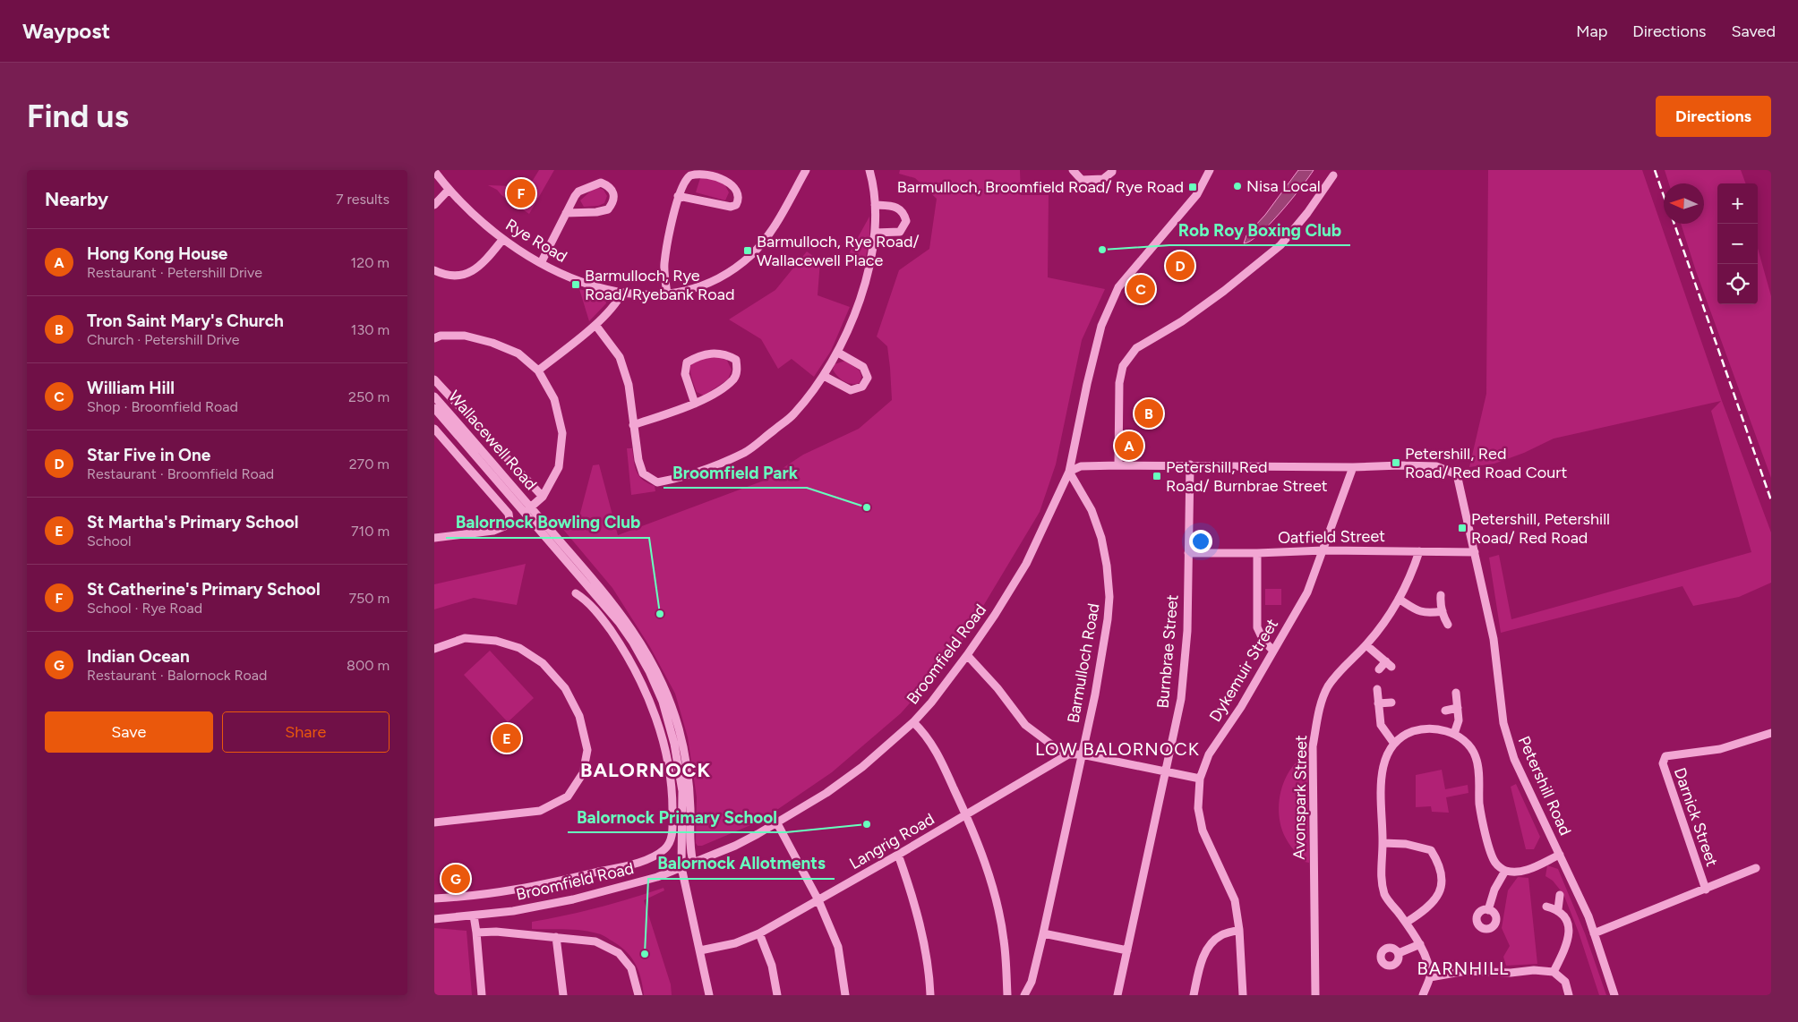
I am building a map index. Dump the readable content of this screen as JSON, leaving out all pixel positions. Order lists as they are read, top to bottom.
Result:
{
  "streets": {
    "street": [
      "Rye Road",
      "Wallacewell Road",
      "Oatfield Street",
      "Burnbrae Street",
      "Broomfield Road",
      "Barmulloch Road",
      "Dykemuir Street",
      "Petershill Road",
      "Avonspark Street",
      "Darnick Street",
      "Langrig Road"
    ]
  },
  "crossings": [
    ["Wallacewell Road", "Broomfield Road"],
    ["Wallacewell Road", "Langrig Road"],
    ["Oatfield Street", "Burnbrae Street"],
    ["Oatfield Street", "Dykemuir Street"],
    ["Oatfield Street", "Petershill Road"],
    ["Oatfield Street", "Avonspark Street"],
    ["Broomfield Road", "Barmulloch Road"],
    ["Dykemuir Street", "Petershill Road"]
  ],
  "districts": ["LOW BALORNOCK", "BALORNOCK", "BARNHILL"],
  "places": {
    "other": [
      "Nisa Local",
      "Rob Roy Boxing Club",
      "Broomfield Park",
      "Balornock Bowling Club",
      "Balornock Primary School",
      "Balornock Allotments"
    ],
    "transit": [
      "Barmulloch, Broomfield Road/ Rye Road",
      "Barmulloch, Rye Road/ Wallacewell Place",
      "Barmulloch, Rye Road/ Ryebank Road",
      "Petershill, Red Road/ Red Road Court",
      "Petershill, Red Road/ Burnbrae Street",
      "Petershill, Petershill Road/ Red Road"
    ]
  },
  "north": "left",
  "page": {
    "header": "Waypost",
    "nav": ["Map", "Directions", "Saved"],
    "buttons": [
      "Directions",
      ["Save", "Share"]
    ],
    "title": "Find us",
    "heading": ["Nearby", "7 results"],
    "pins": [
      "F",
      "D",
      "C",
      "B",
      "A",
      "E",
      "G"
    ],
    "map_buttons": ["+", "−"],
    "list": [
      {
        "mark": "A",
        "name": "Hong Kong House",
        "note": "Restaurant · Petershill Drive",
        "value": "120 m"
      },
      {
        "mark": "B",
        "name": "Tron Saint Mary's Church",
        "note": "Church · Petershill Drive",
        "value": "130 m"
      },
      {
        "mark": "C",
        "name": "William Hill",
        "note": "Shop · Broomfield Road",
        "value": "250 m"
      },
      {
        "mark": "D",
        "name": "Star Five in One",
        "note": "Restaurant · Broomfield Road",
        "value": "270 m"
      },
      {
        "mark": "E",
        "name": "St Martha's Primary School",
        "note": "School",
        "value": "710 m"
      },
      {
        "mark": "F",
        "name": "St Catherine's Primary School",
        "note": "School · Rye Road",
        "value": "750 m"
      },
      {
        "mark": "G",
        "name": "Indian Ocean",
        "note": "Restaurant · Balornock Road",
        "value": "800 m"
      }
    ]
  }
}
